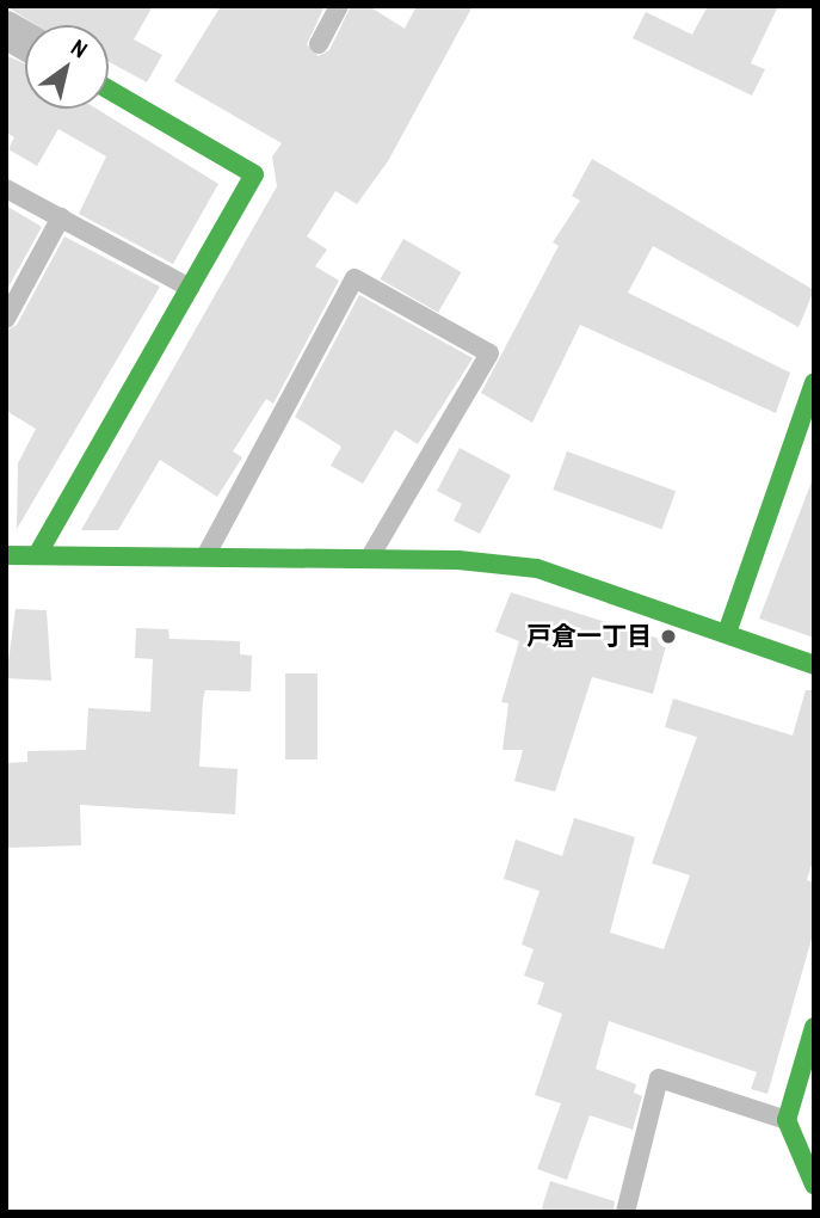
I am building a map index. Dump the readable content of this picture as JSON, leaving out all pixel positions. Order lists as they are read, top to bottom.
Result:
{
  "places": ["戸倉一丁目"],
  "north": "top right"
}
